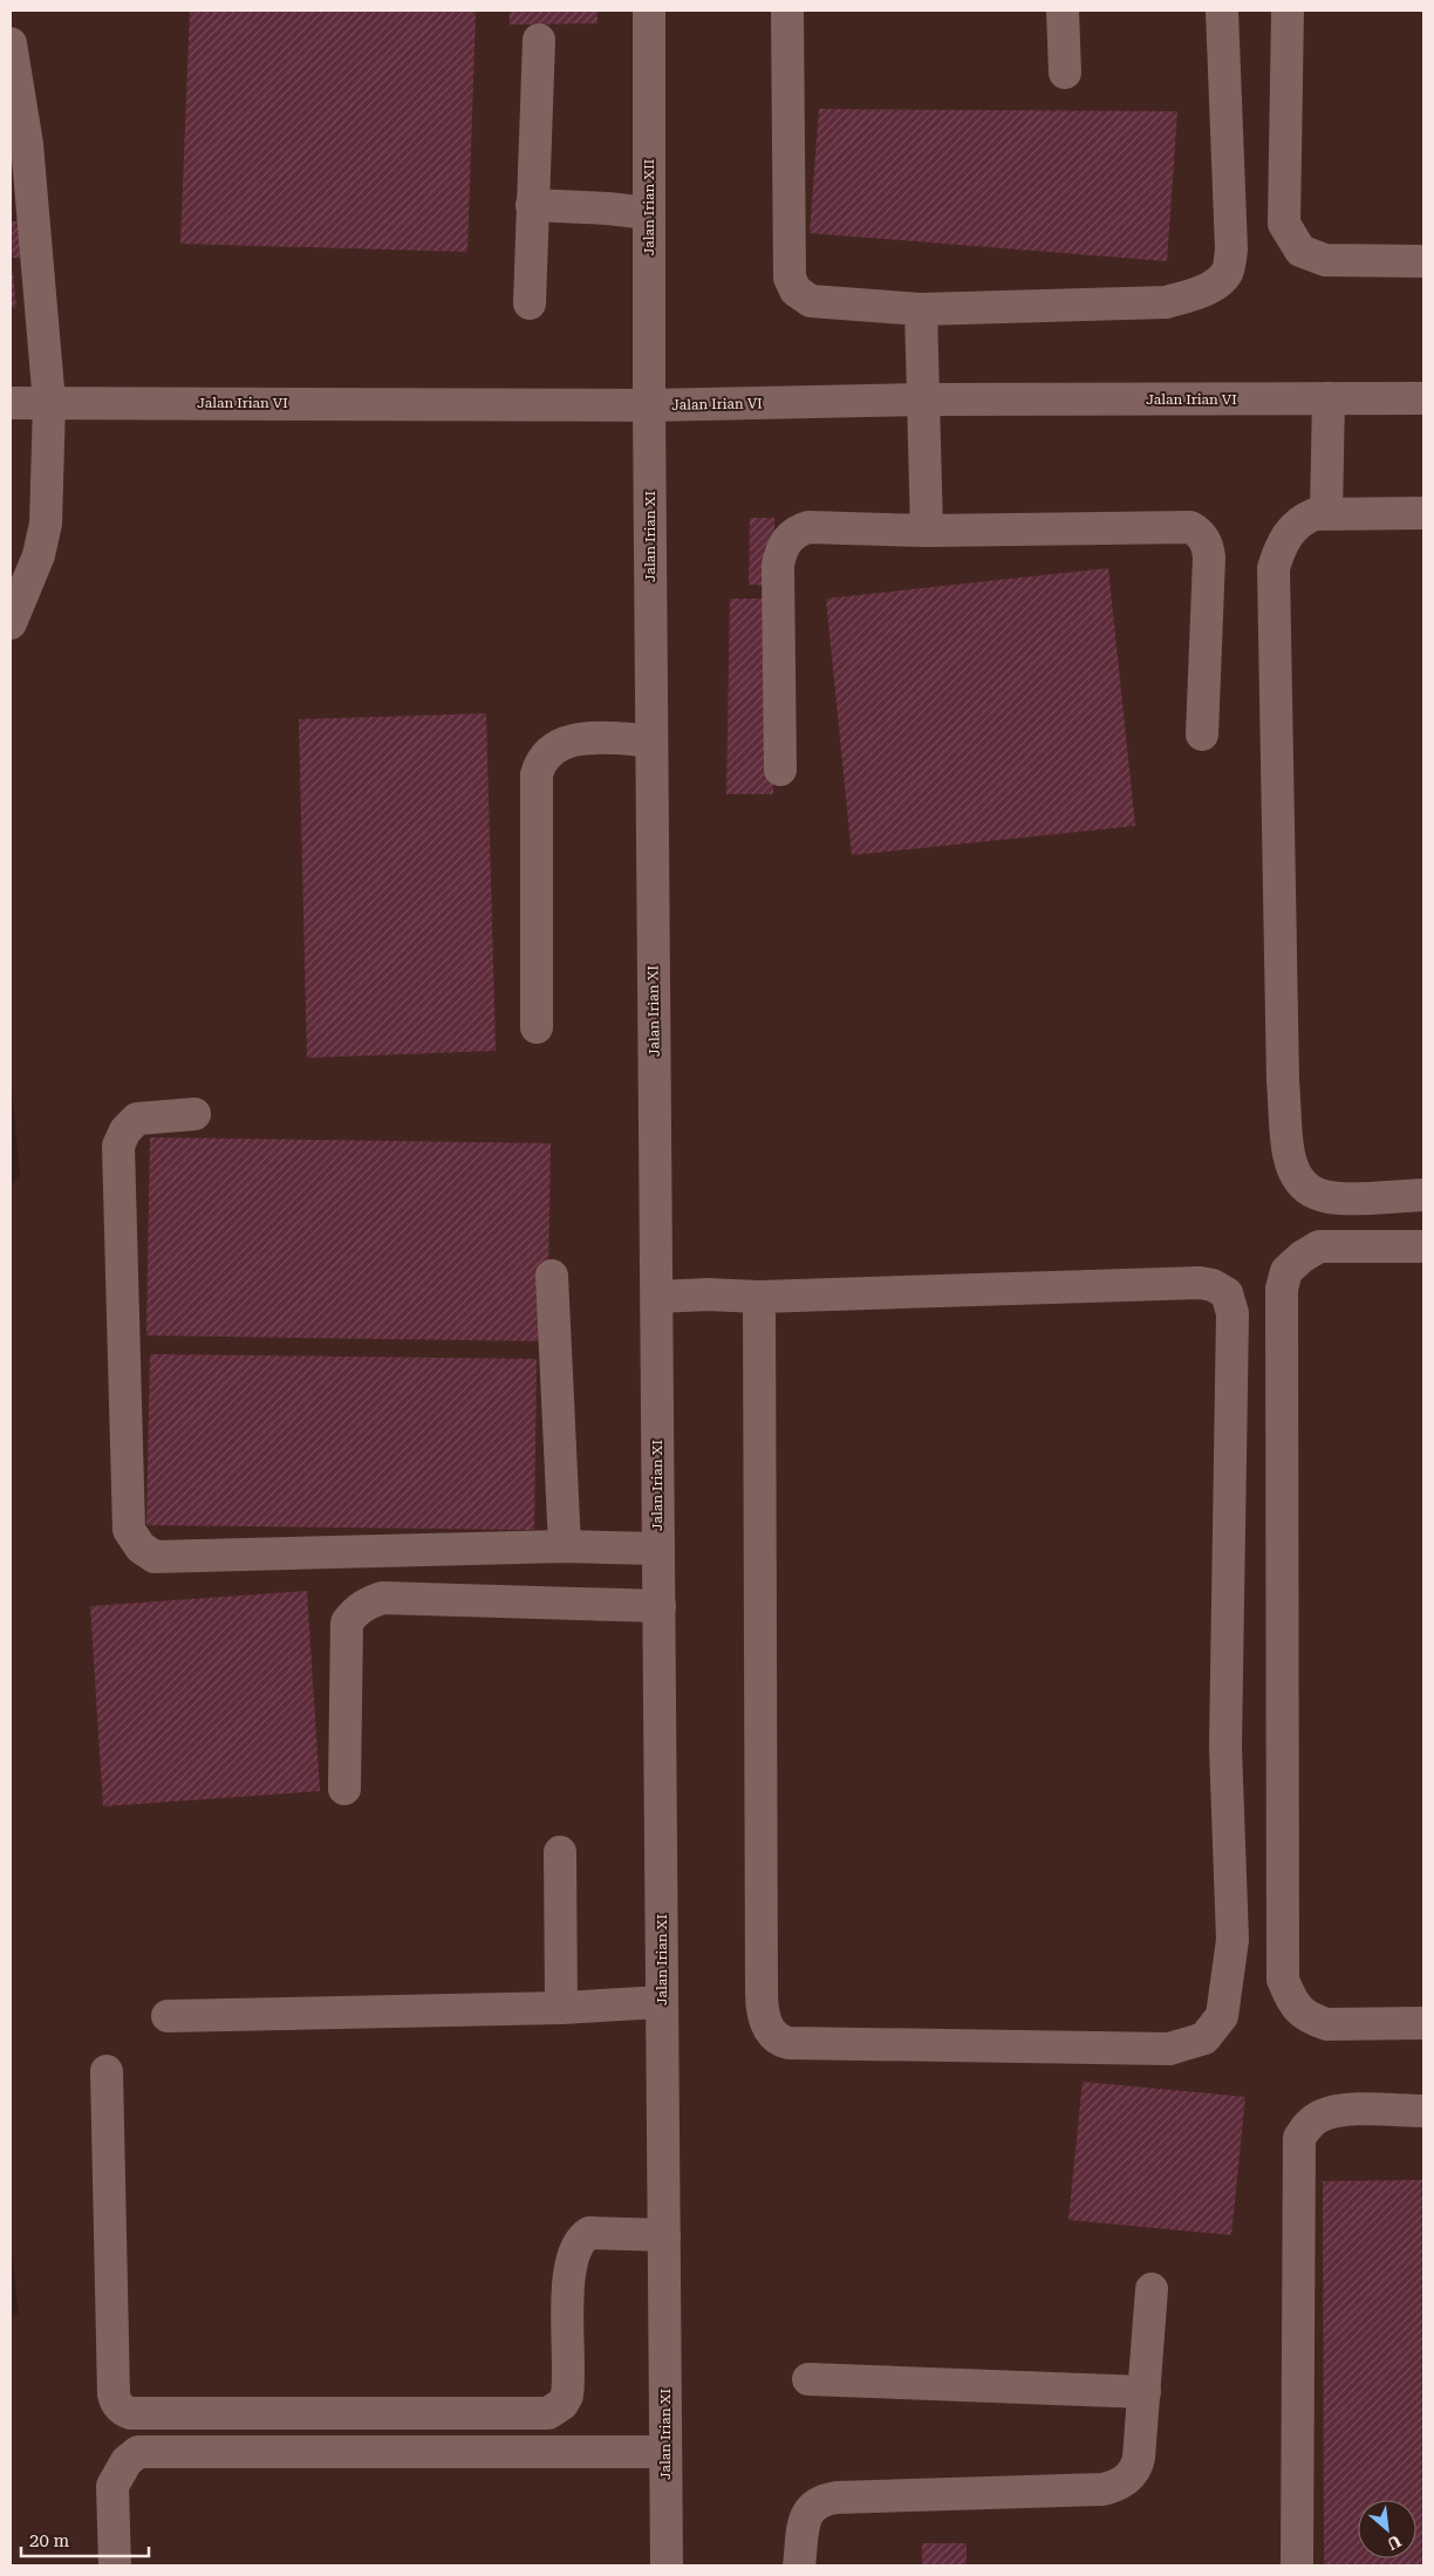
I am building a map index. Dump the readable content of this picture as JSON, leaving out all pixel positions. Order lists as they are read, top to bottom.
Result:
{
  "streets": {
    "street": ["Jalan Irian XII", "Jalan Irian VI", "Jalan Irian XI"]
  },
  "crossings": [
    ["Jalan Irian XII", "Jalan Irian VI"],
    ["Jalan Irian XII", "Jalan Irian XI"],
    ["Jalan Irian VI", "Jalan Irian XI"]
  ],
  "scale_bar": "20 m",
  "north": "bottom right"
}
